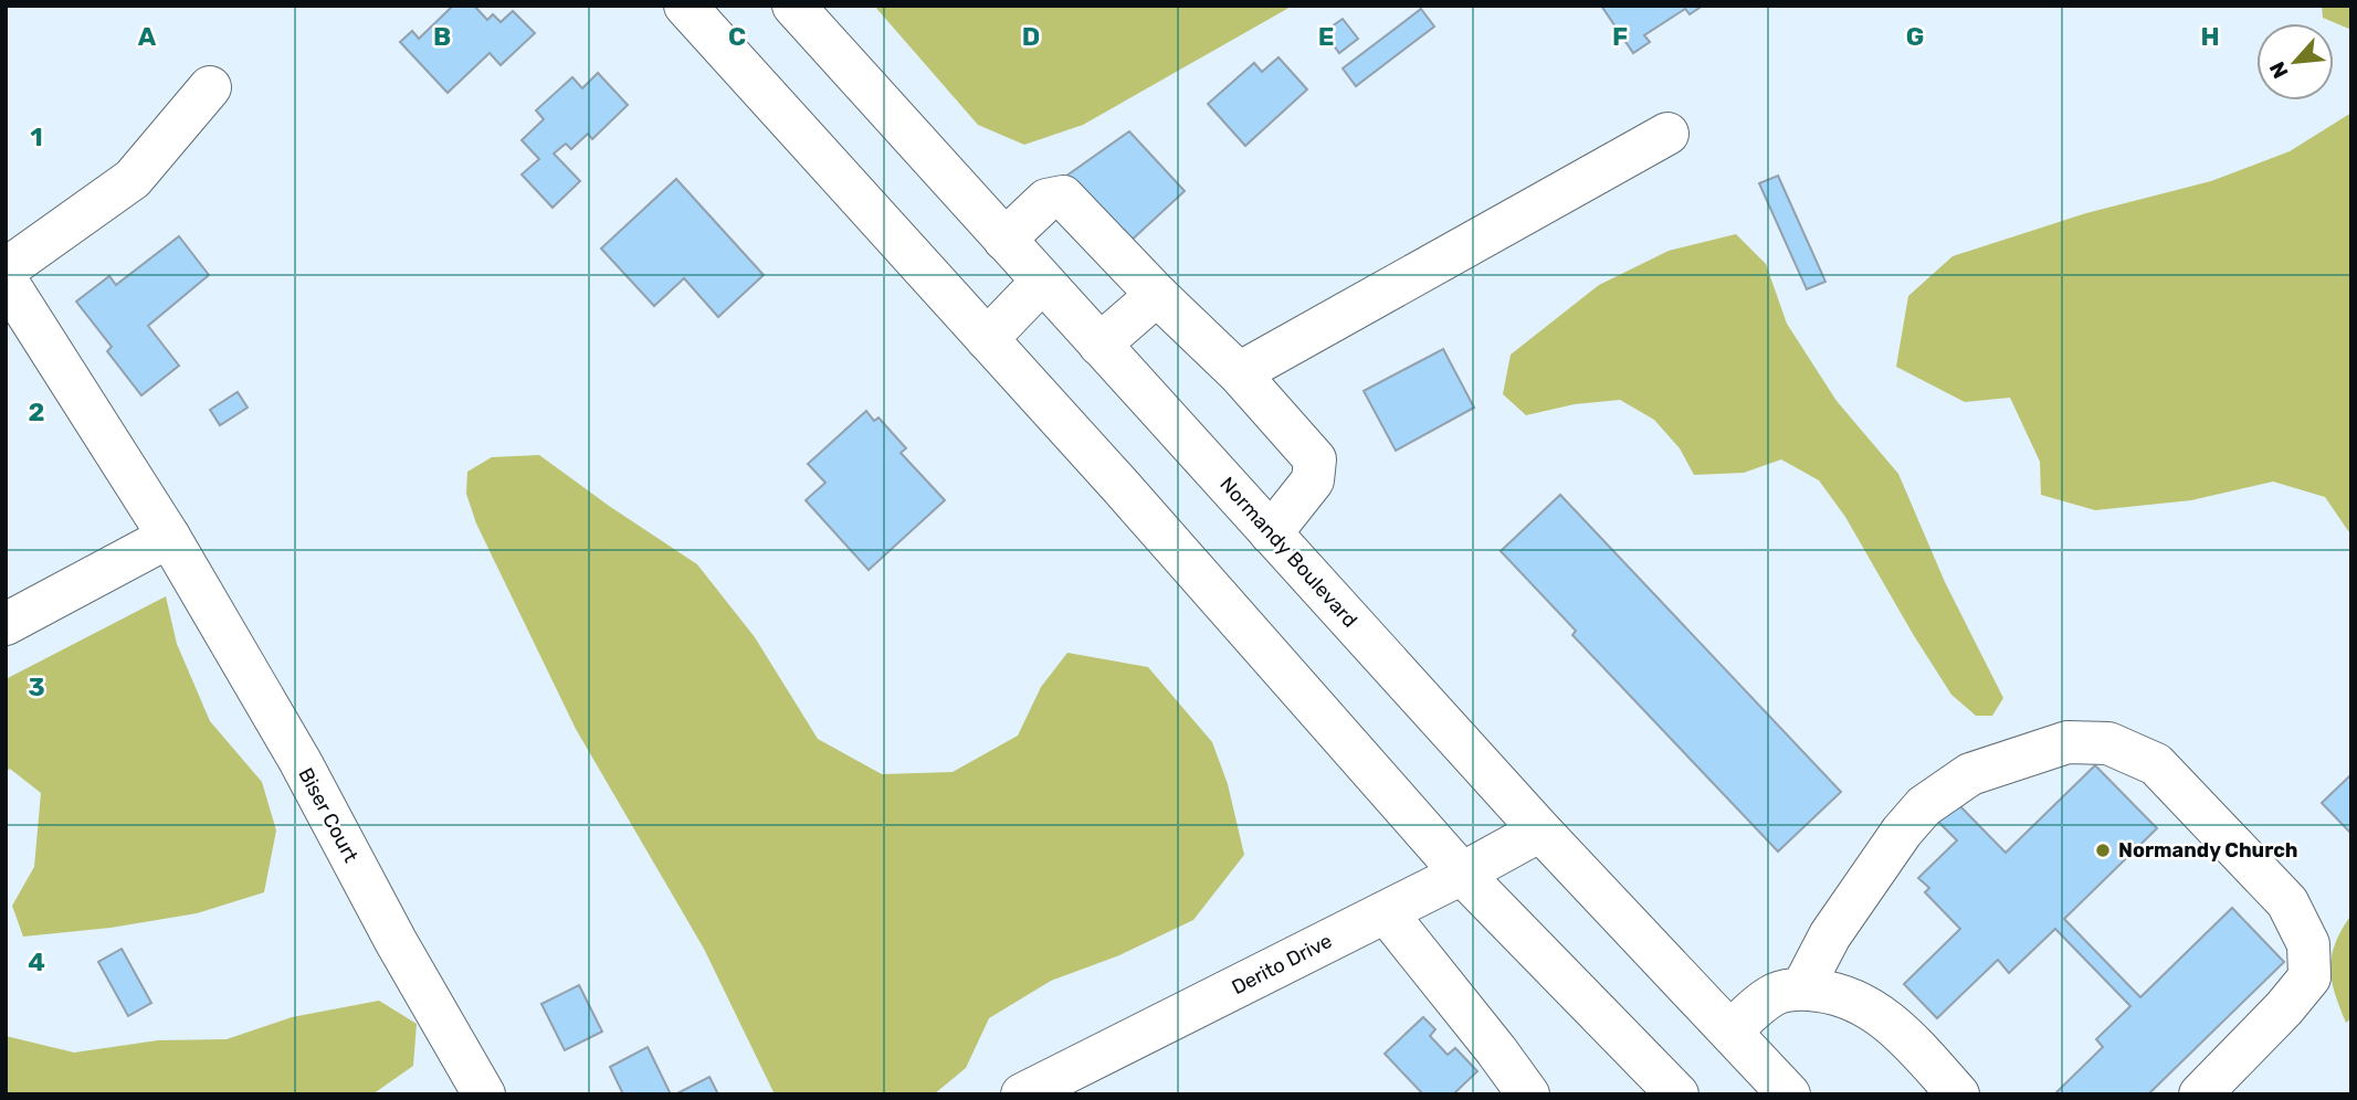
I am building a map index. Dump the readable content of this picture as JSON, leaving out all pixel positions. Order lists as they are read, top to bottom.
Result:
{
  "streets": {
    "main road": ["Normandy Boulevard", "Biser Court", "Derito Drive"]
  },
  "crossings": [
    ["Normandy Boulevard", "Derito Drive"]
  ],
  "places": ["Normandy Church"],
  "north": "bottom left",
  "grid": {
    "columns": [
      "A",
      "B",
      "C",
      "D",
      "E",
      "F",
      "G",
      "H"
    ],
    "rows": [
      "1",
      "2",
      "3",
      "4"
    ]
  }
}
